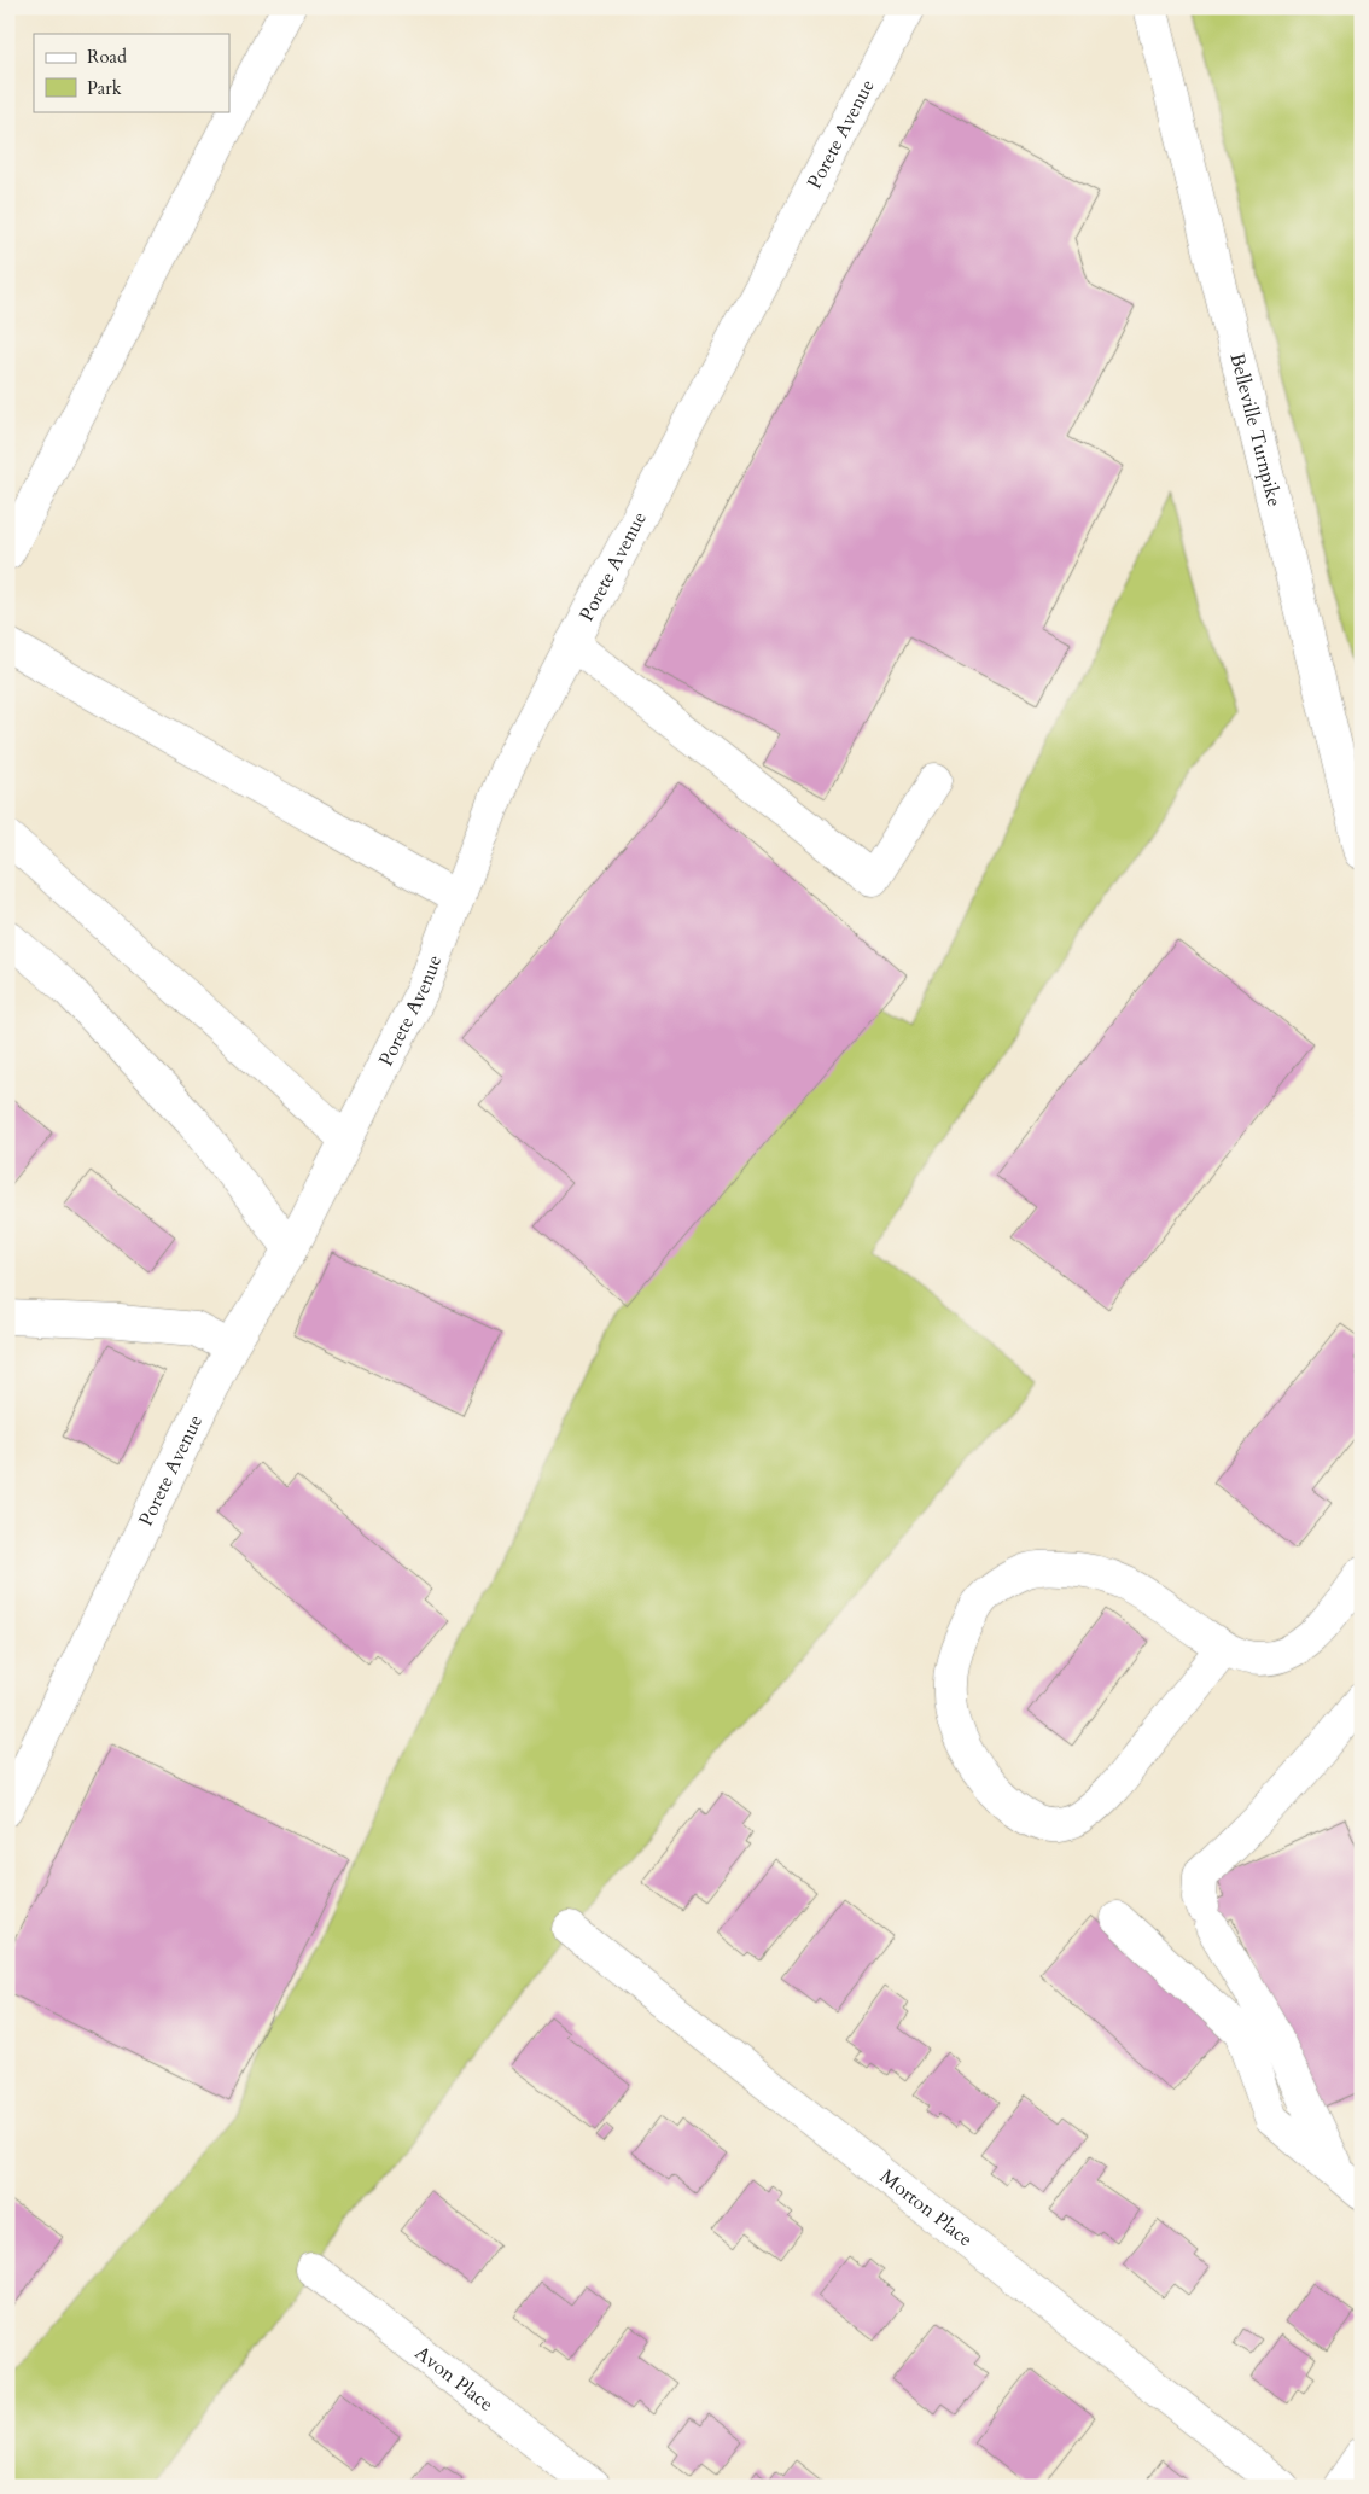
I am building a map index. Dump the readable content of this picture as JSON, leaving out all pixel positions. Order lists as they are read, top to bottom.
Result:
{
  "streets": {
    "street": [
      "Porete Avenue",
      "Belleville Turnpike",
      "Morton Place",
      "Avon Place"
    ]
  },
  "legend": ["Road", "Park"]
}
